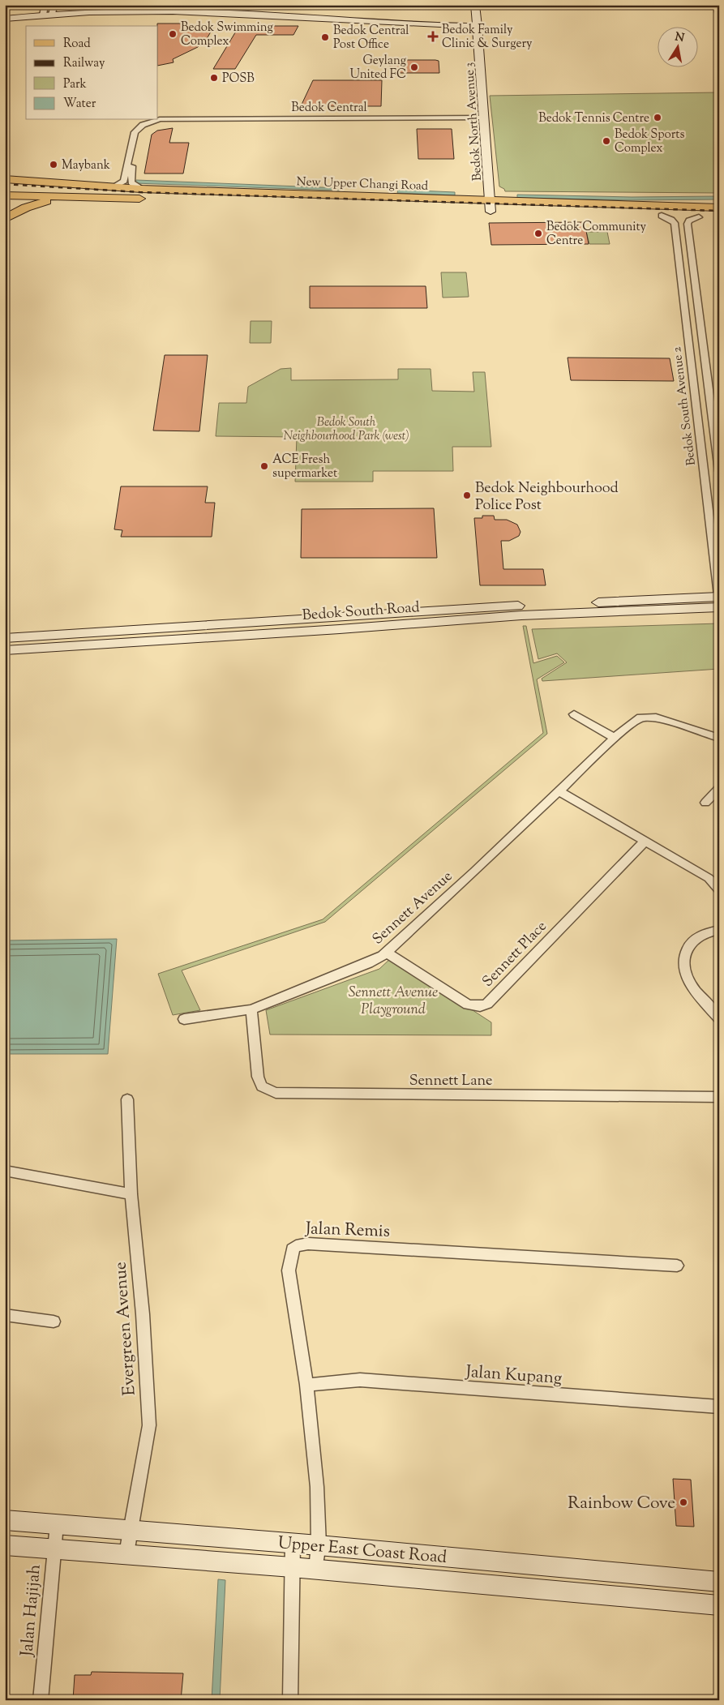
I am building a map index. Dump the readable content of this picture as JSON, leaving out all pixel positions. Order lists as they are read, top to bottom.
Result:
{
  "streets": {
    "main road": [
      "Bedok North Avenue 3",
      "New Upper Changi Road",
      "Bedok South Road",
      "Upper East Coast Road"
    ],
    "street": [
      "Bedok Central",
      "Bedok South Avenue 2",
      "Sennett Avenue",
      "Sennett Place",
      "Sennett Lane",
      "Jalan Remis",
      "Evergreen Avenue",
      "Jalan Kupang",
      "Jalan Hajijah"
    ]
  },
  "crossings": [
    ["Bedok Central", "Bedok North Avenue 3"],
    ["Bedok Central", "New Upper Changi Road"],
    ["Bedok North Avenue 3", "New Upper Changi Road"],
    ["New Upper Changi Road", "Bedok South Avenue 2"],
    ["Bedok South Avenue 2", "Bedok South Road"],
    ["Sennett Avenue", "Sennett Place"],
    ["Sennett Avenue", "Sennett Lane"],
    ["Jalan Remis", "Jalan Kupang"],
    ["Jalan Remis", "Upper East Coast Road"],
    ["Evergreen Avenue", "Upper East Coast Road"],
    ["Upper East Coast Road", "Jalan Hajijah"]
  ],
  "parks": ["Bedok South Neighbourhood Park (west)", "Sennett Avenue Playground"],
  "places": {
    "other": [
      "Bedok Swimming Complex",
      "Bedok Central Post Office",
      "Geylang United FC",
      "POSB",
      "Bedok Tennis Centre",
      "Bedok Sports Complex",
      "Maybank",
      "Bedok Community Centre",
      "ACE Fresh supermarket",
      "Bedok Neighbourhood Police Post",
      "Rainbow Cove"
    ],
    "health": ["Bedok Family Clinic & Surgery"]
  },
  "legend": [
    "Road",
    "Railway",
    "Park",
    "Water"
  ],
  "north": "top"
}
